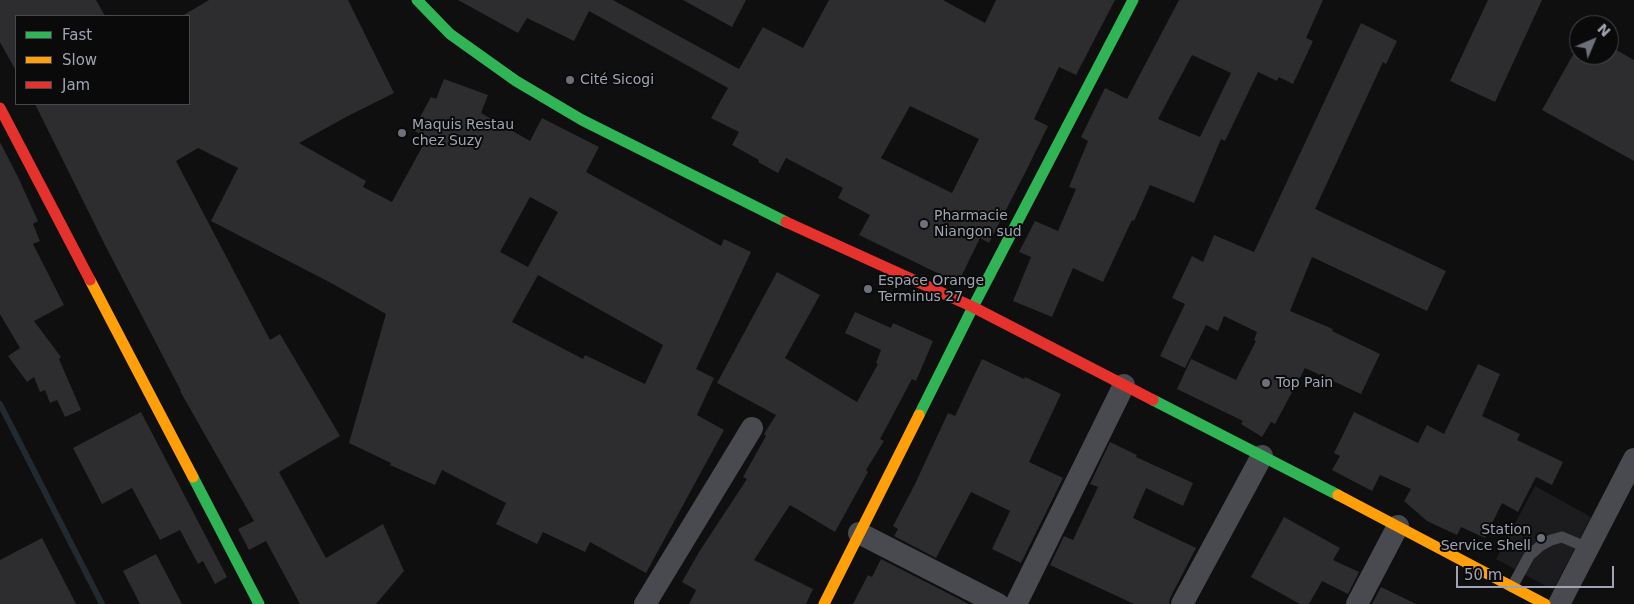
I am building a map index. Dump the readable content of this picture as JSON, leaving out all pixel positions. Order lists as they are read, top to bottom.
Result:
{
  "places": [
    "Cité Sicogi",
    "Maquis Restau chez Suzy",
    "Pharmacie Niangon sud",
    "Espace Orange Terminus 27",
    "Top Pain",
    "Station Service Shell"
  ],
  "legend": ["Fast", "Slow", "Jam"],
  "scale_bar": "50 m",
  "north": "top right"
}
